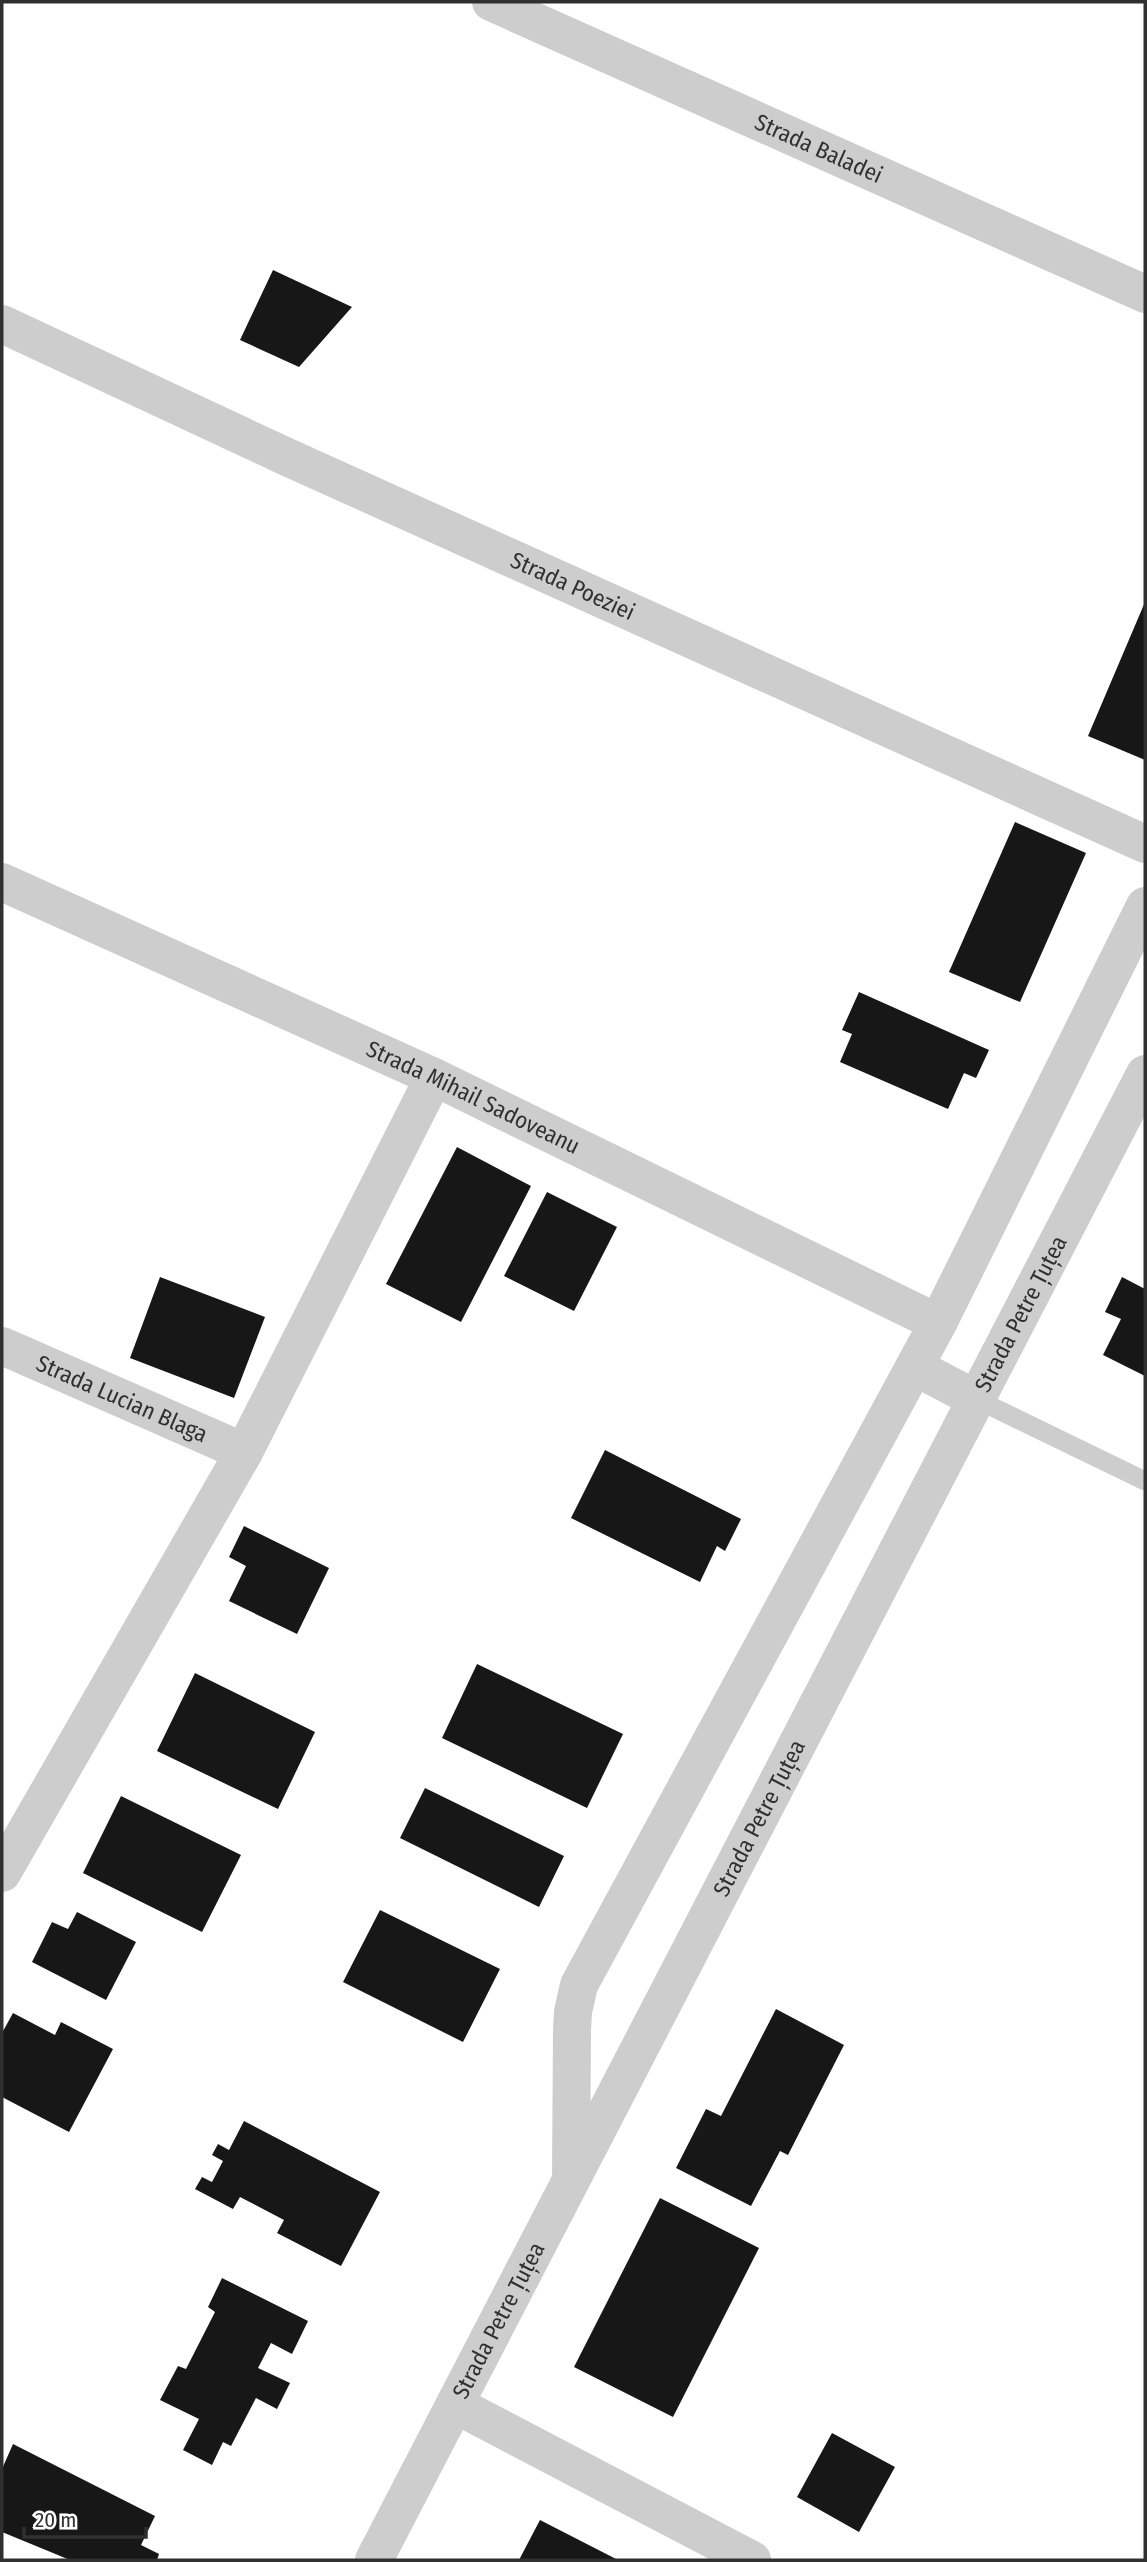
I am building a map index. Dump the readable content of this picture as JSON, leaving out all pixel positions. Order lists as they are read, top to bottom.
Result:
{
  "streets": {
    "street": [
      "Strada Baladei",
      "Strada Poeziei",
      "Strada Mihail Sadoveanu",
      "Strada Petre Țuțea",
      "Strada Lucian Blaga"
    ]
  },
  "scale_bar": "20 m"
}
